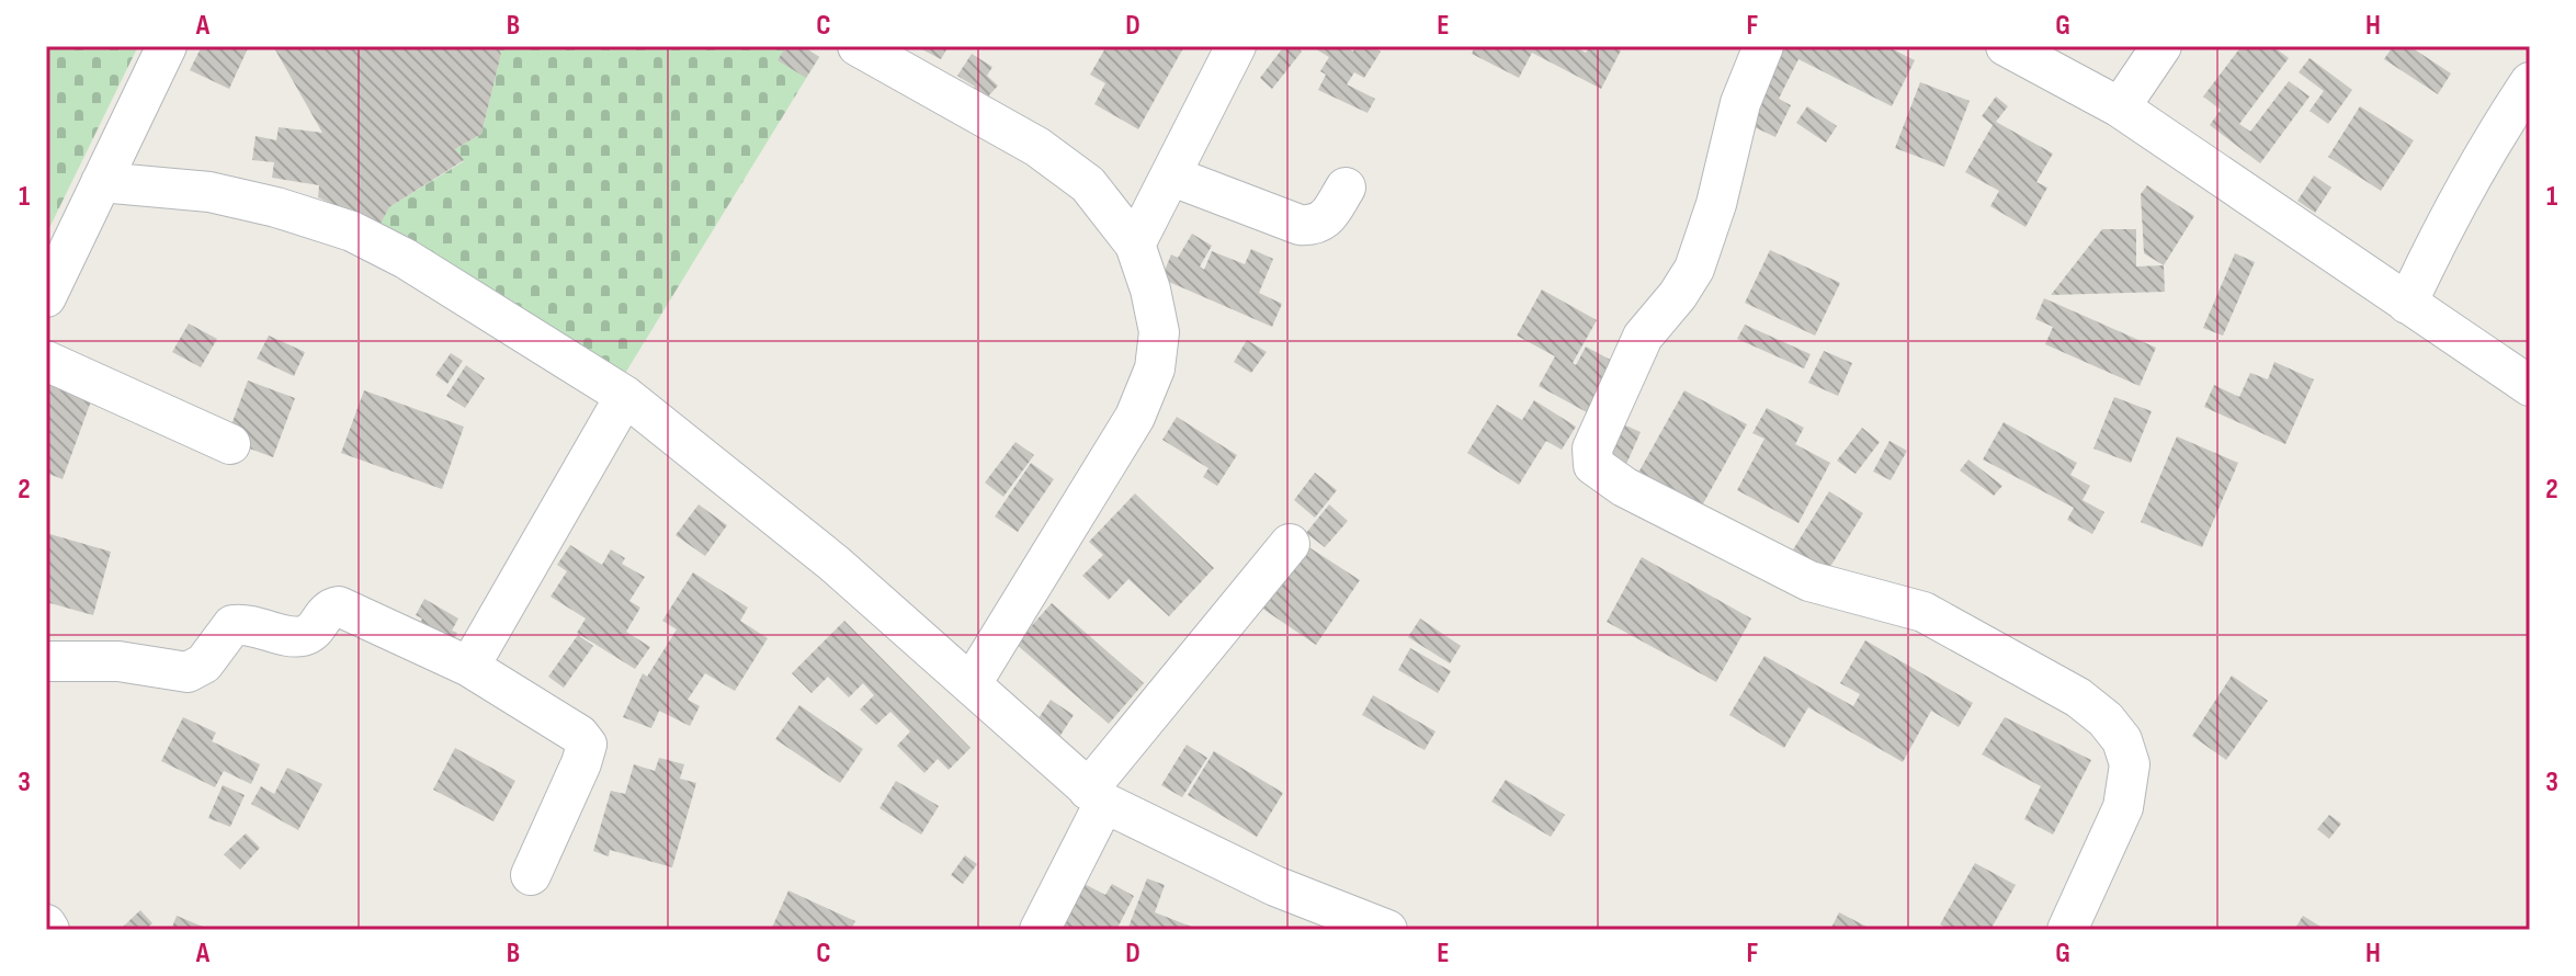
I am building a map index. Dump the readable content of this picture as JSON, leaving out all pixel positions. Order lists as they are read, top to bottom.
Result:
{
  "grid": {
    "columns": [
      "A",
      "B",
      "C",
      "D",
      "E",
      "F",
      "G",
      "H"
    ],
    "rows": ["1", "2", "3"]
  }
}
